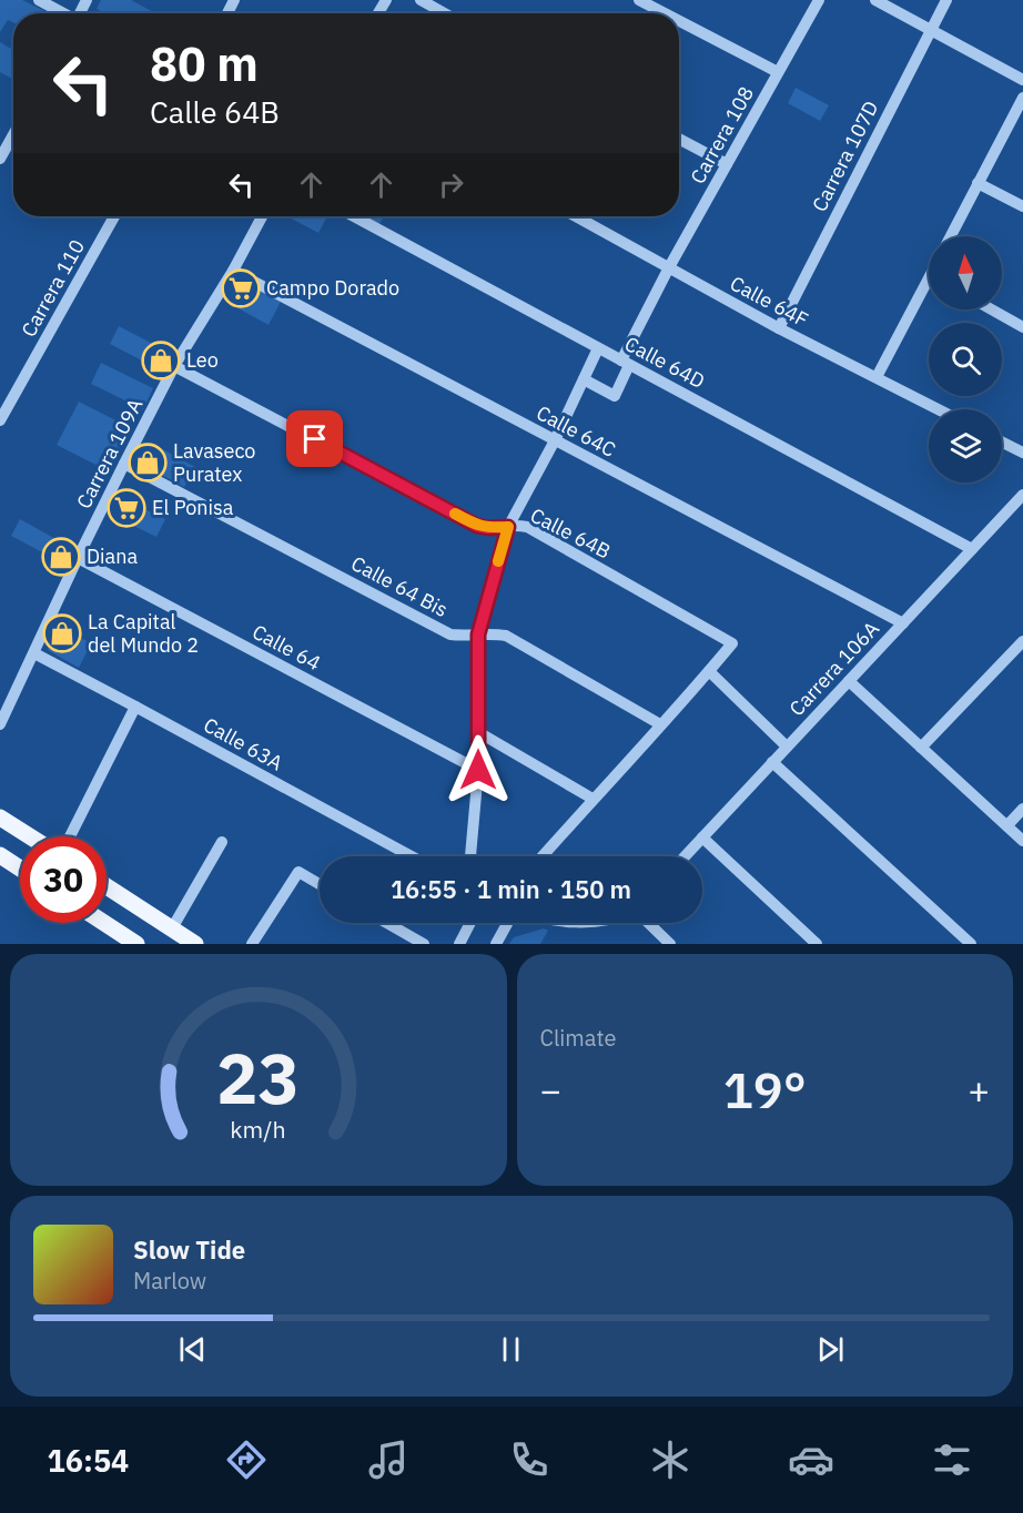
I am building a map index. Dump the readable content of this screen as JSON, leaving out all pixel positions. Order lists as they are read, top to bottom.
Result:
{
  "streets": {
    "street": [
      "Carrera 108",
      "Carrera 107D",
      "Carrera 110",
      "Calle 64F",
      "Calle 64D",
      "Calle 64C",
      "Carrera 109A",
      "Calle 64B",
      "Calle 64 Bis",
      "Calle 64",
      "Carrera 106A",
      "Calle 63A"
    ]
  },
  "crossings": [
    ["Carrera 108", "Calle 64F"],
    ["Carrera 108", "Calle 64D"],
    ["Carrera 107D", "Calle 64F"],
    ["Calle 64D", "Carrera 106A"],
    ["Calle 64C", "Carrera 109A"],
    ["Calle 64C", "Carrera 106A"],
    ["Carrera 109A", "Calle 64B"],
    ["Carrera 109A", "Calle 64 Bis"],
    ["Carrera 109A", "Calle 64"],
    ["Carrera 109A", "Calle 63A"]
  ],
  "places": {
    "supermarket": ["Campo Dorado", "El Ponisa"],
    "shop": [
      "Leo",
      "Lavaseco Puratex",
      "Diana",
      "La Capital del Mundo 2"
    ]
  },
  "north": "top",
  "page": {
    "turn": ["80 m", "Calle 64B"],
    "limit": "30",
    "trip": "16:55 · 1 min · 150 m",
    "tile": "Climate",
    "heat": ["−", "19°", "+"],
    "song": ["Slow Tide", "Marlow"],
    "tabs": "16:54",
    "gauge": ["23", "km/h"]
  }
}
